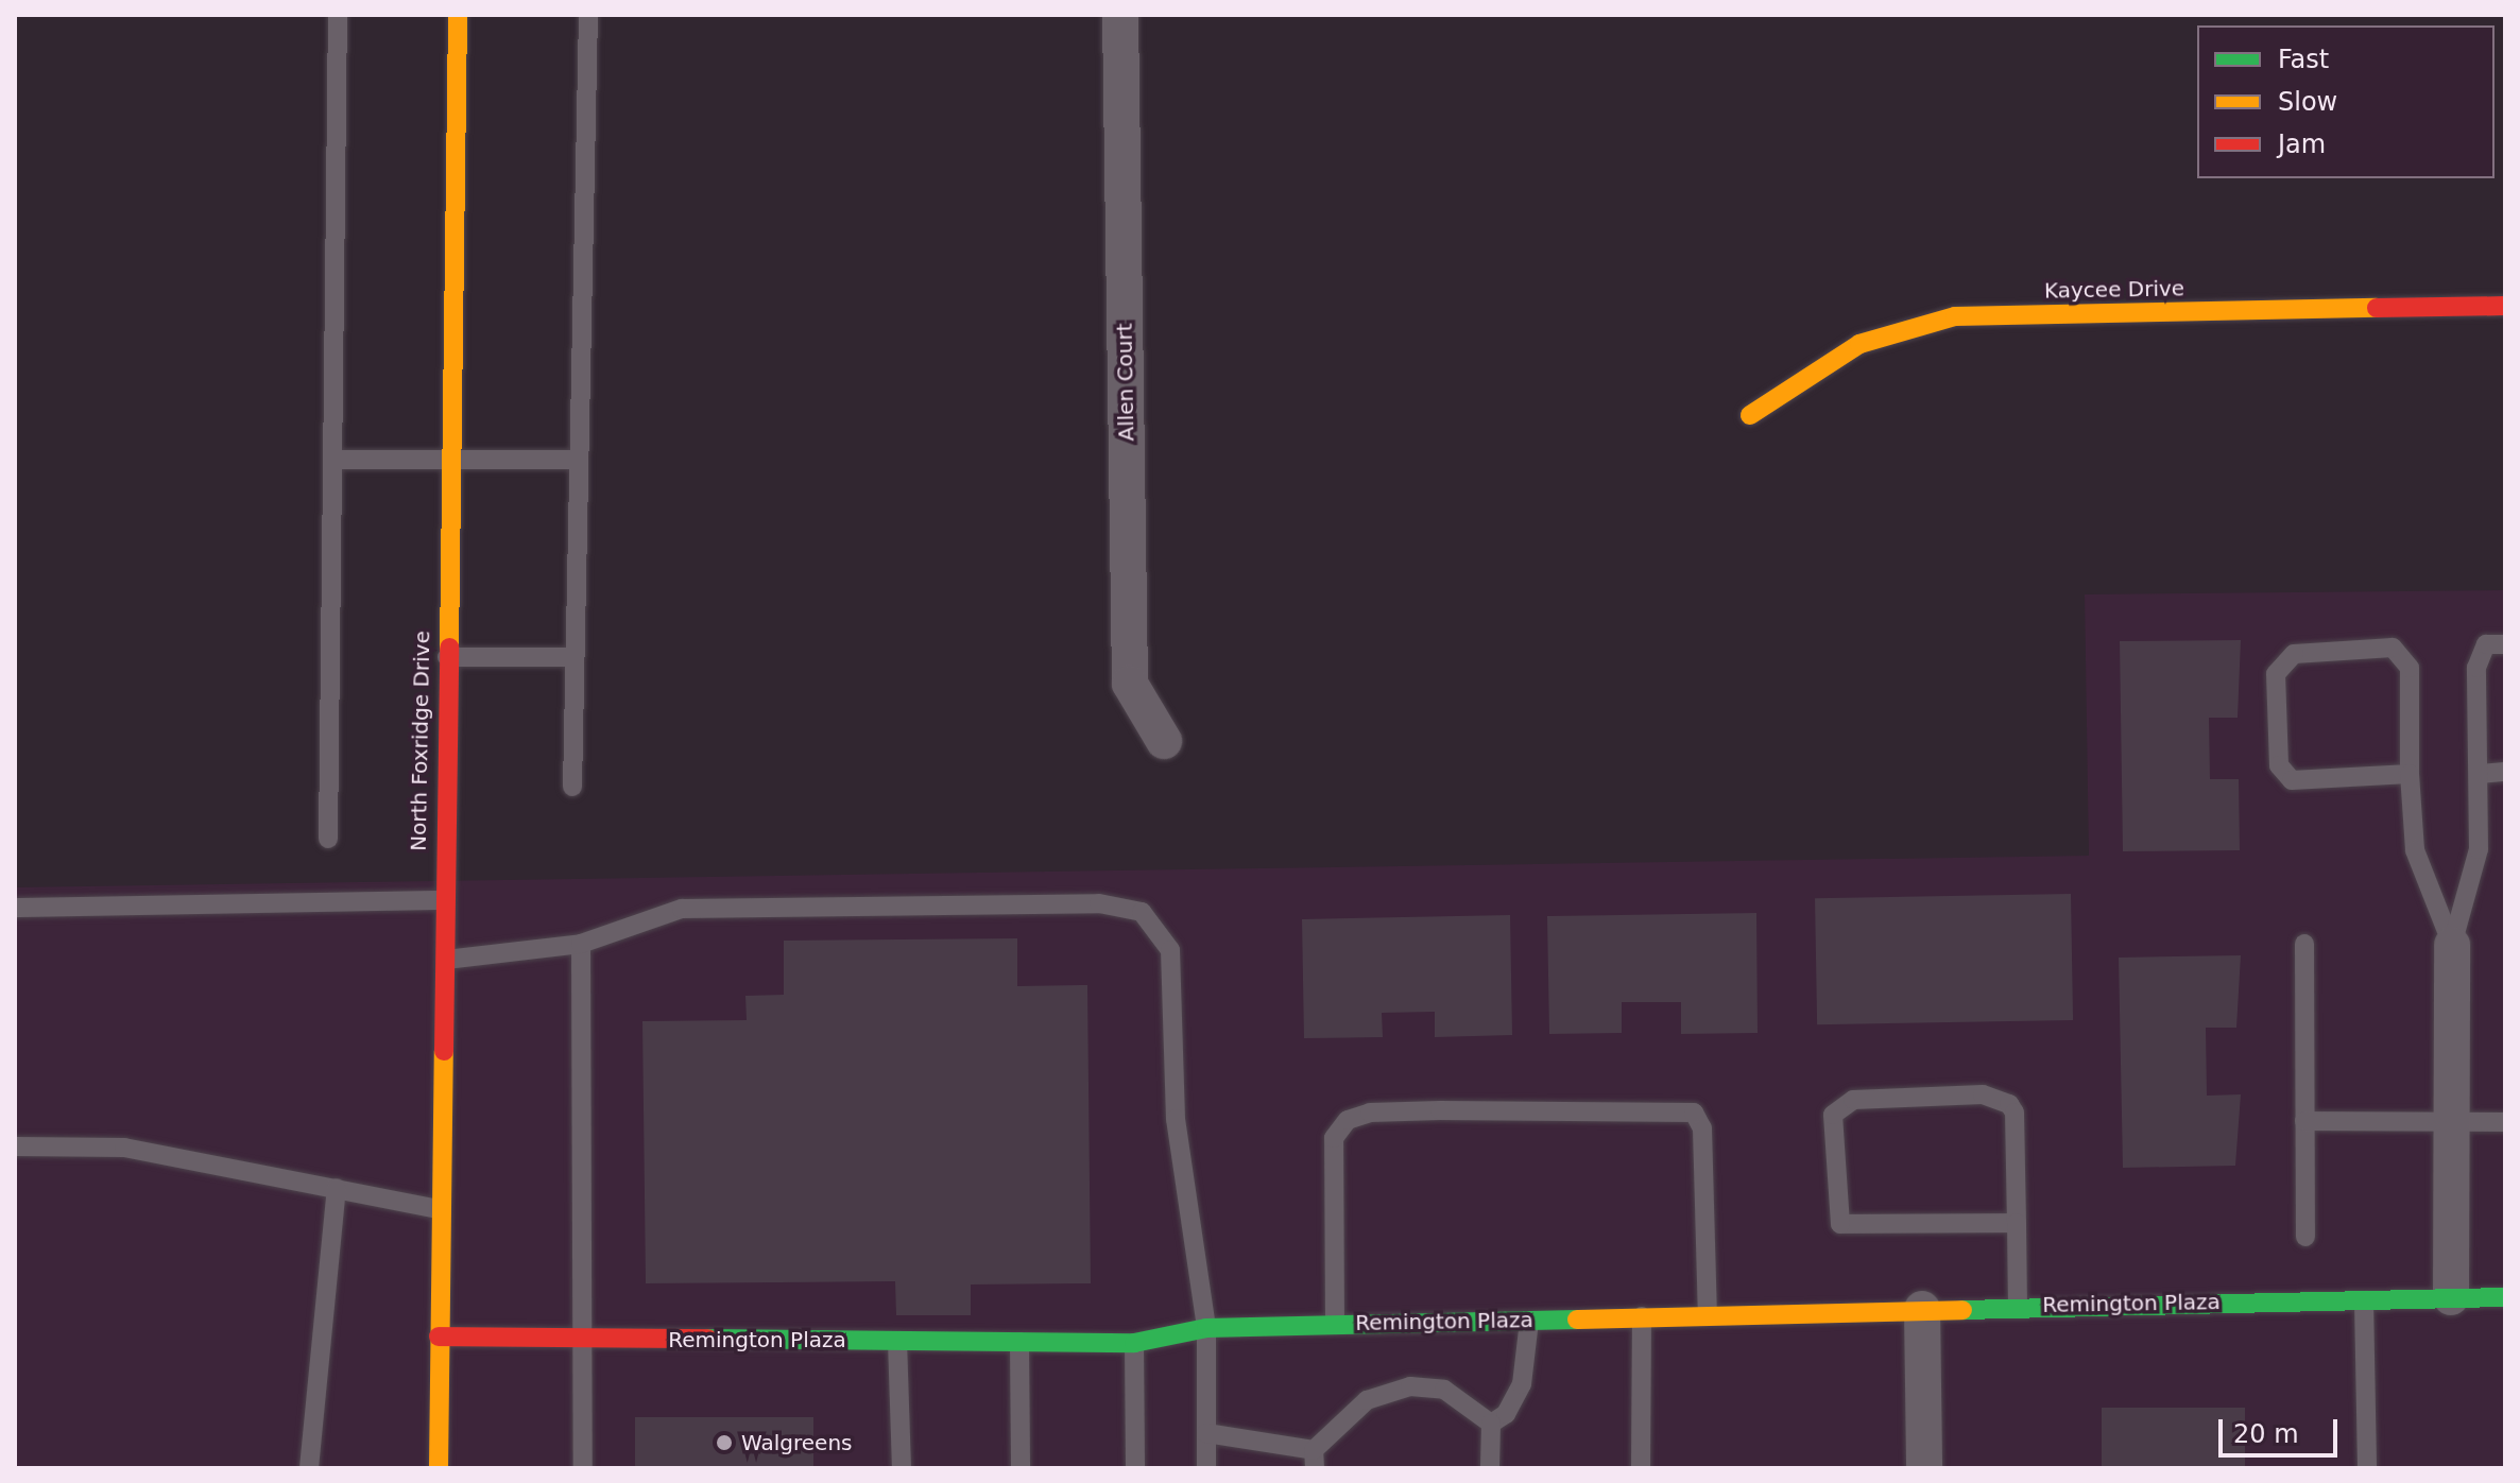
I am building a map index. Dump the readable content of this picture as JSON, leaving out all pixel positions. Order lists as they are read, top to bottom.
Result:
{
  "streets": {
    "street": [
      "Kaycee Drive",
      "Allen Court",
      "North Foxridge Drive",
      "Remington Plaza"
    ]
  },
  "crossings": [
    ["North Foxridge Drive", "Remington Plaza"]
  ],
  "places": ["Walgreens"],
  "legend": ["Fast", "Slow", "Jam"],
  "scale_bar": "20 m"
}
